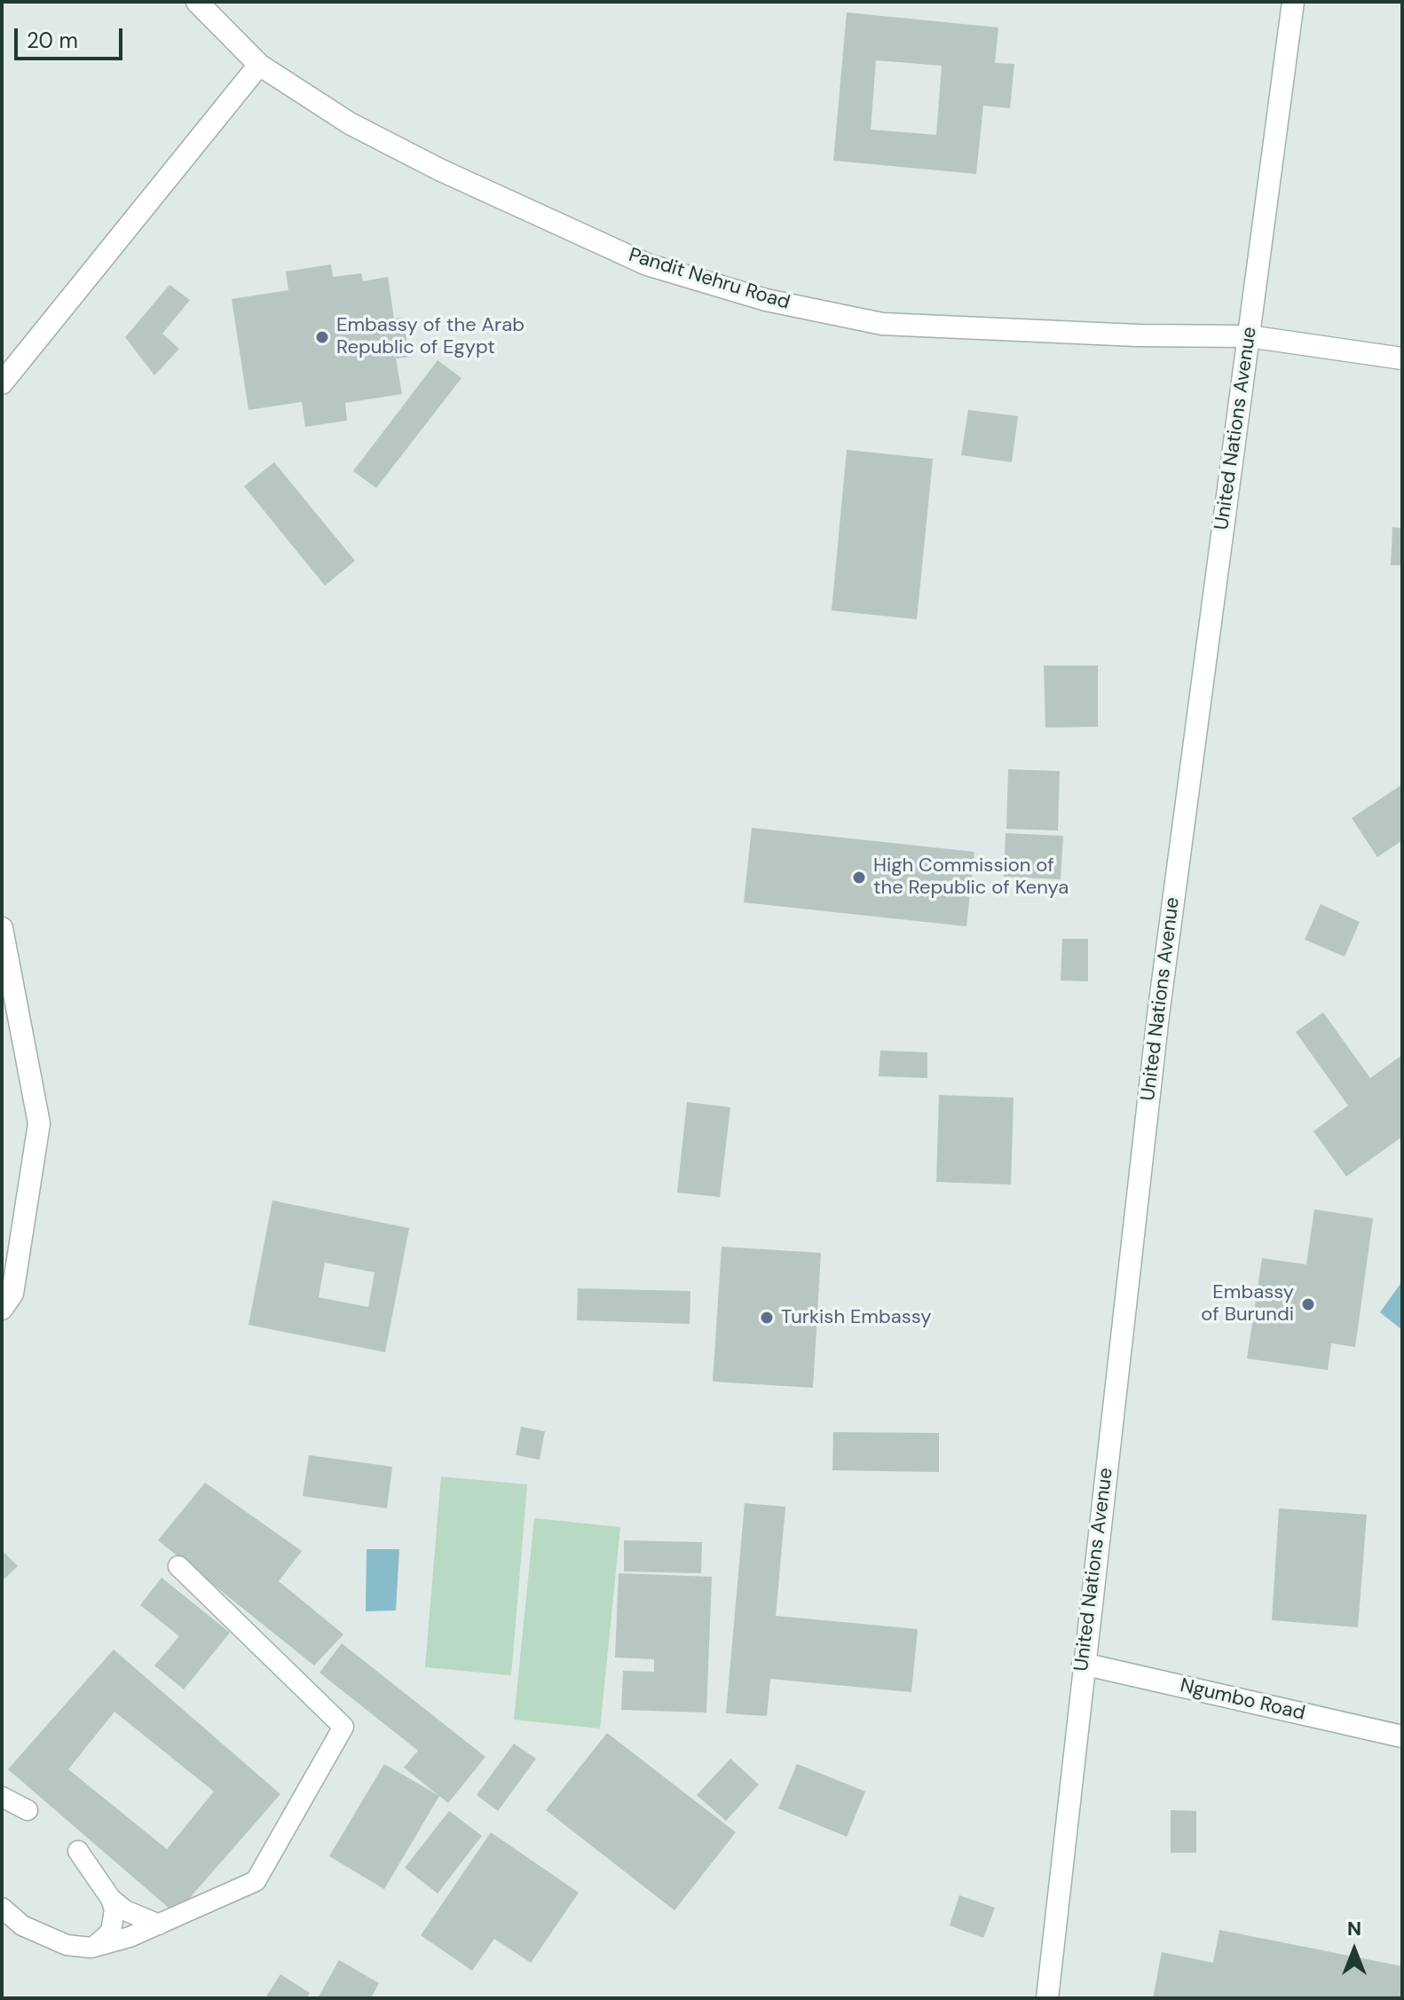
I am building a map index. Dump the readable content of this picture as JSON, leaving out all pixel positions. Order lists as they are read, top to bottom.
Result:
{
  "streets": {
    "street": ["Pandit Nehru Road", "United Nations Avenue", "Ngumbo Road"]
  },
  "crossings": [
    ["Pandit Nehru Road", "United Nations Avenue"],
    ["United Nations Avenue", "Ngumbo Road"]
  ],
  "places": [
    "Embassy of the Arab Republic of Egypt",
    "High Commission of the Republic of Kenya",
    "Embassy of Burundi",
    "Turkish Embassy"
  ],
  "scale_bar": "20 m",
  "north": "top"
}
